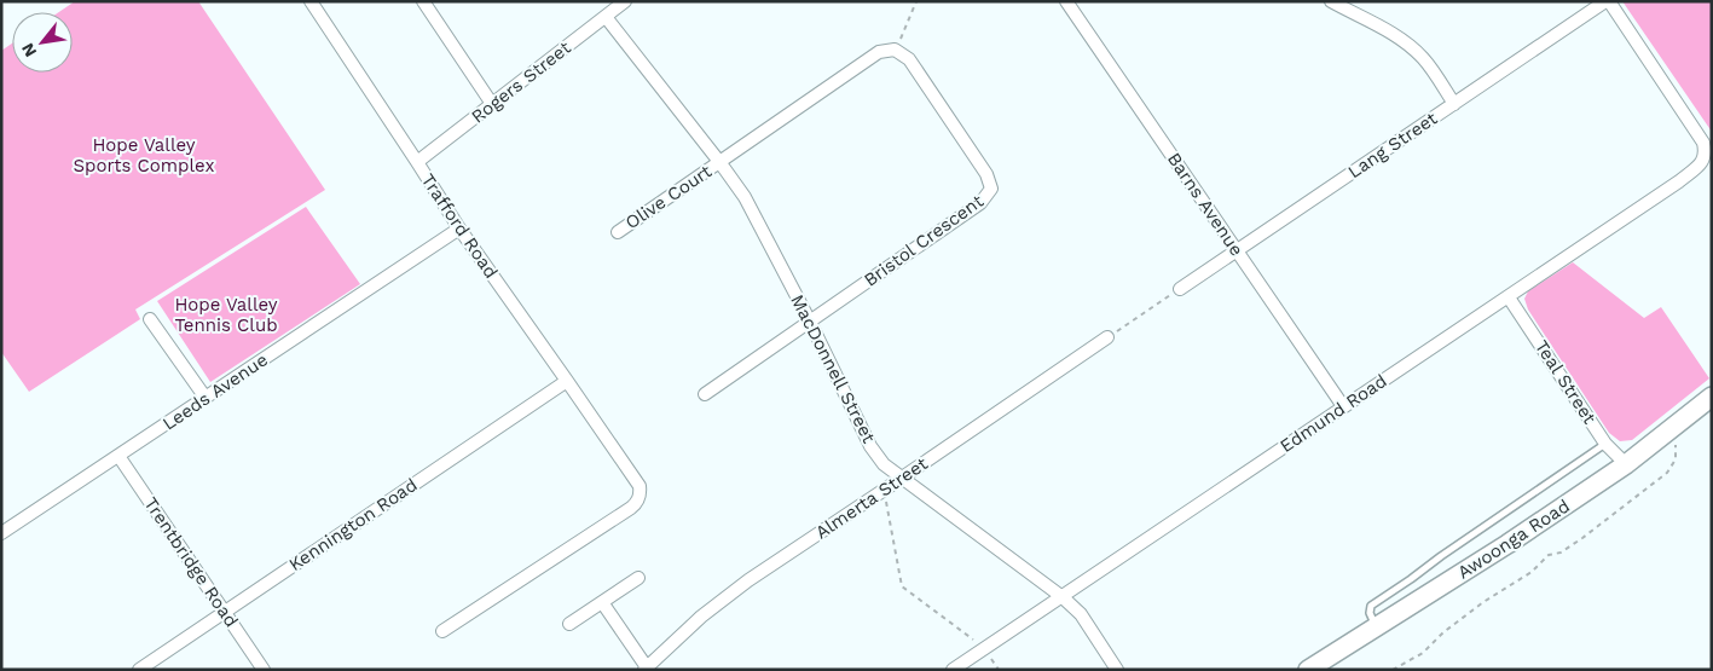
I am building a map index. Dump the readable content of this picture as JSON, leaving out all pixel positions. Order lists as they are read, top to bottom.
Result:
{
  "streets": {
    "main road": ["Awoonga Road"],
    "street": [
      "Rogers Street",
      "Lang Street",
      "Olive Court",
      "Barns Avenue",
      "Trafford Road",
      "Bristol Crescent",
      "MacDonnell Street",
      "Teal Street",
      "Leeds Avenue",
      "Edmund Road",
      "Almerta Street",
      "Kennington Road",
      "Trentbridge Road"
    ]
  },
  "crossings": [
    ["Rogers Street", "Trafford Road"],
    ["Rogers Street", "MacDonnell Street"],
    ["Lang Street", "Barns Avenue"],
    ["Lang Street", "Edmund Road"],
    ["Olive Court", "MacDonnell Street"],
    ["Barns Avenue", "Edmund Road"],
    ["Trafford Road", "Leeds Avenue"],
    ["Trafford Road", "Kennington Road"],
    ["Bristol Crescent", "MacDonnell Street"],
    ["MacDonnell Street", "Edmund Road"],
    ["MacDonnell Street", "Almerta Street"],
    ["Teal Street", "Edmund Road"],
    ["Teal Street", "Awoonga Road"],
    ["Leeds Avenue", "Trentbridge Road"],
    ["Kennington Road", "Trentbridge Road"]
  ],
  "parks": ["Hope Valley Sports Complex", "Hope Valley Tennis Club"],
  "north": "bottom left"
}
